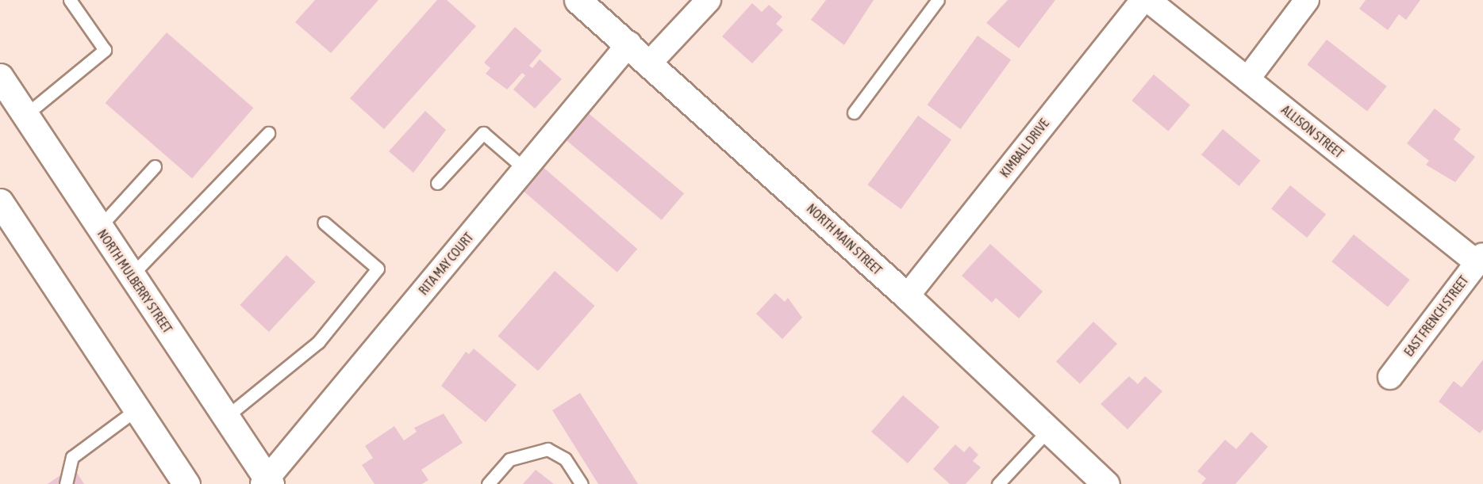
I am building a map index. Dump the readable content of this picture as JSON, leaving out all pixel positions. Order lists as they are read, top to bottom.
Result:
{
  "streets": {
    "main road": ["NORTH MAIN STREET", "NORTH MULBERRY STREET"],
    "street": [
      "ALLISON STREET",
      "KIMBALL DRIVE",
      "RITA MAY COURT",
      "EAST FRENCH STREET"
    ]
  },
  "crossings": [
    ["ALLISON STREET", "EAST FRENCH STREET"],
    ["KIMBALL DRIVE", "NORTH MAIN STREET"],
    ["NORTH MAIN STREET", "RITA MAY COURT"],
    ["RITA MAY COURT", "NORTH MULBERRY STREET"]
  ]
}
